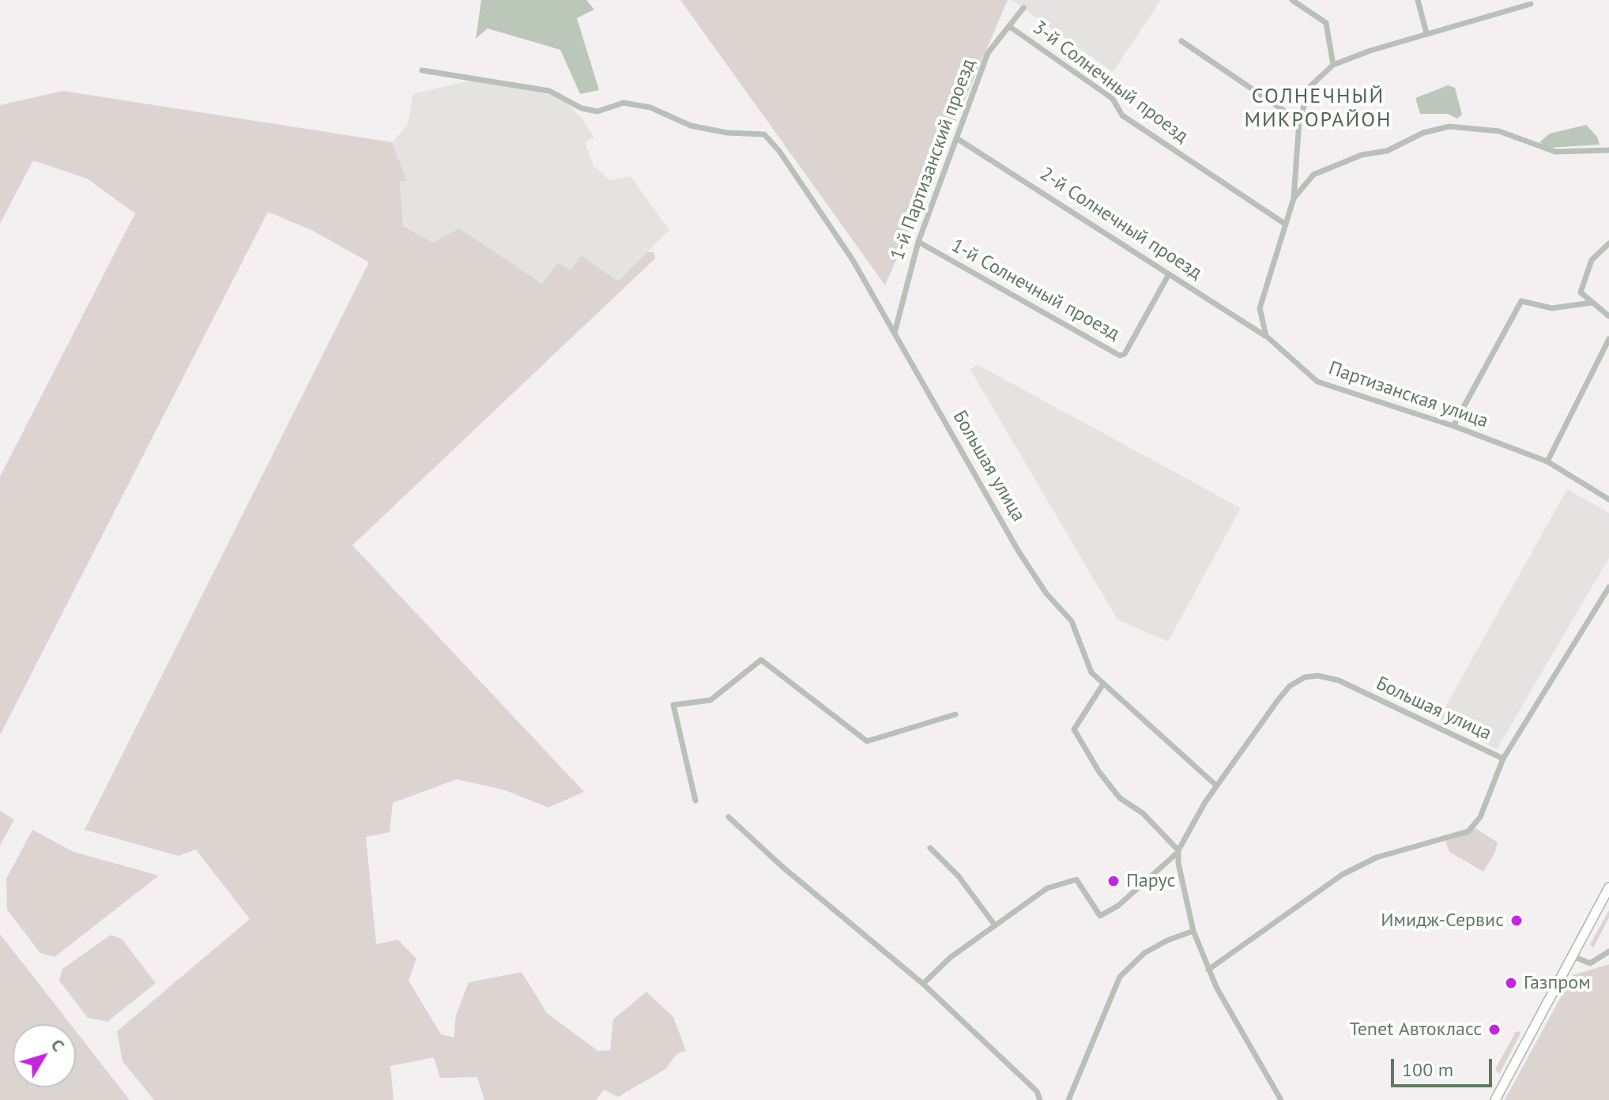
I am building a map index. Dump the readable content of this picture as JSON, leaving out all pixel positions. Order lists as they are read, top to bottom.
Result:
{
  "streets": {
    "street": [
      "3-й Солнечный проезд",
      "1-й Партизанский проезд",
      "2-й Солнечный проезд",
      "1-й Солнечный проезд",
      "Партизанская улица",
      "Большая улица"
    ]
  },
  "crossings": [
    ["3-й Солнечный проезд", "1-й Партизанский проезд"],
    ["1-й Партизанский проезд", "2-й Солнечный проезд"],
    ["1-й Партизанский проезд", "1-й Солнечный проезд"],
    ["1-й Партизанский проезд", "Большая улица"],
    ["2-й Солнечный проезд", "1-й Солнечный проезд"],
    ["2-й Солнечный проезд", "Партизанская улица"]
  ],
  "districts": ["СОЛНЕЧНЫЙ МИКРОРАЙОН"],
  "places": [
    "Парус",
    "Имидж-Сервис",
    "Газпром",
    "Tenet Автокласс"
  ],
  "scale_bar": "100 m",
  "north": "top right"
}
